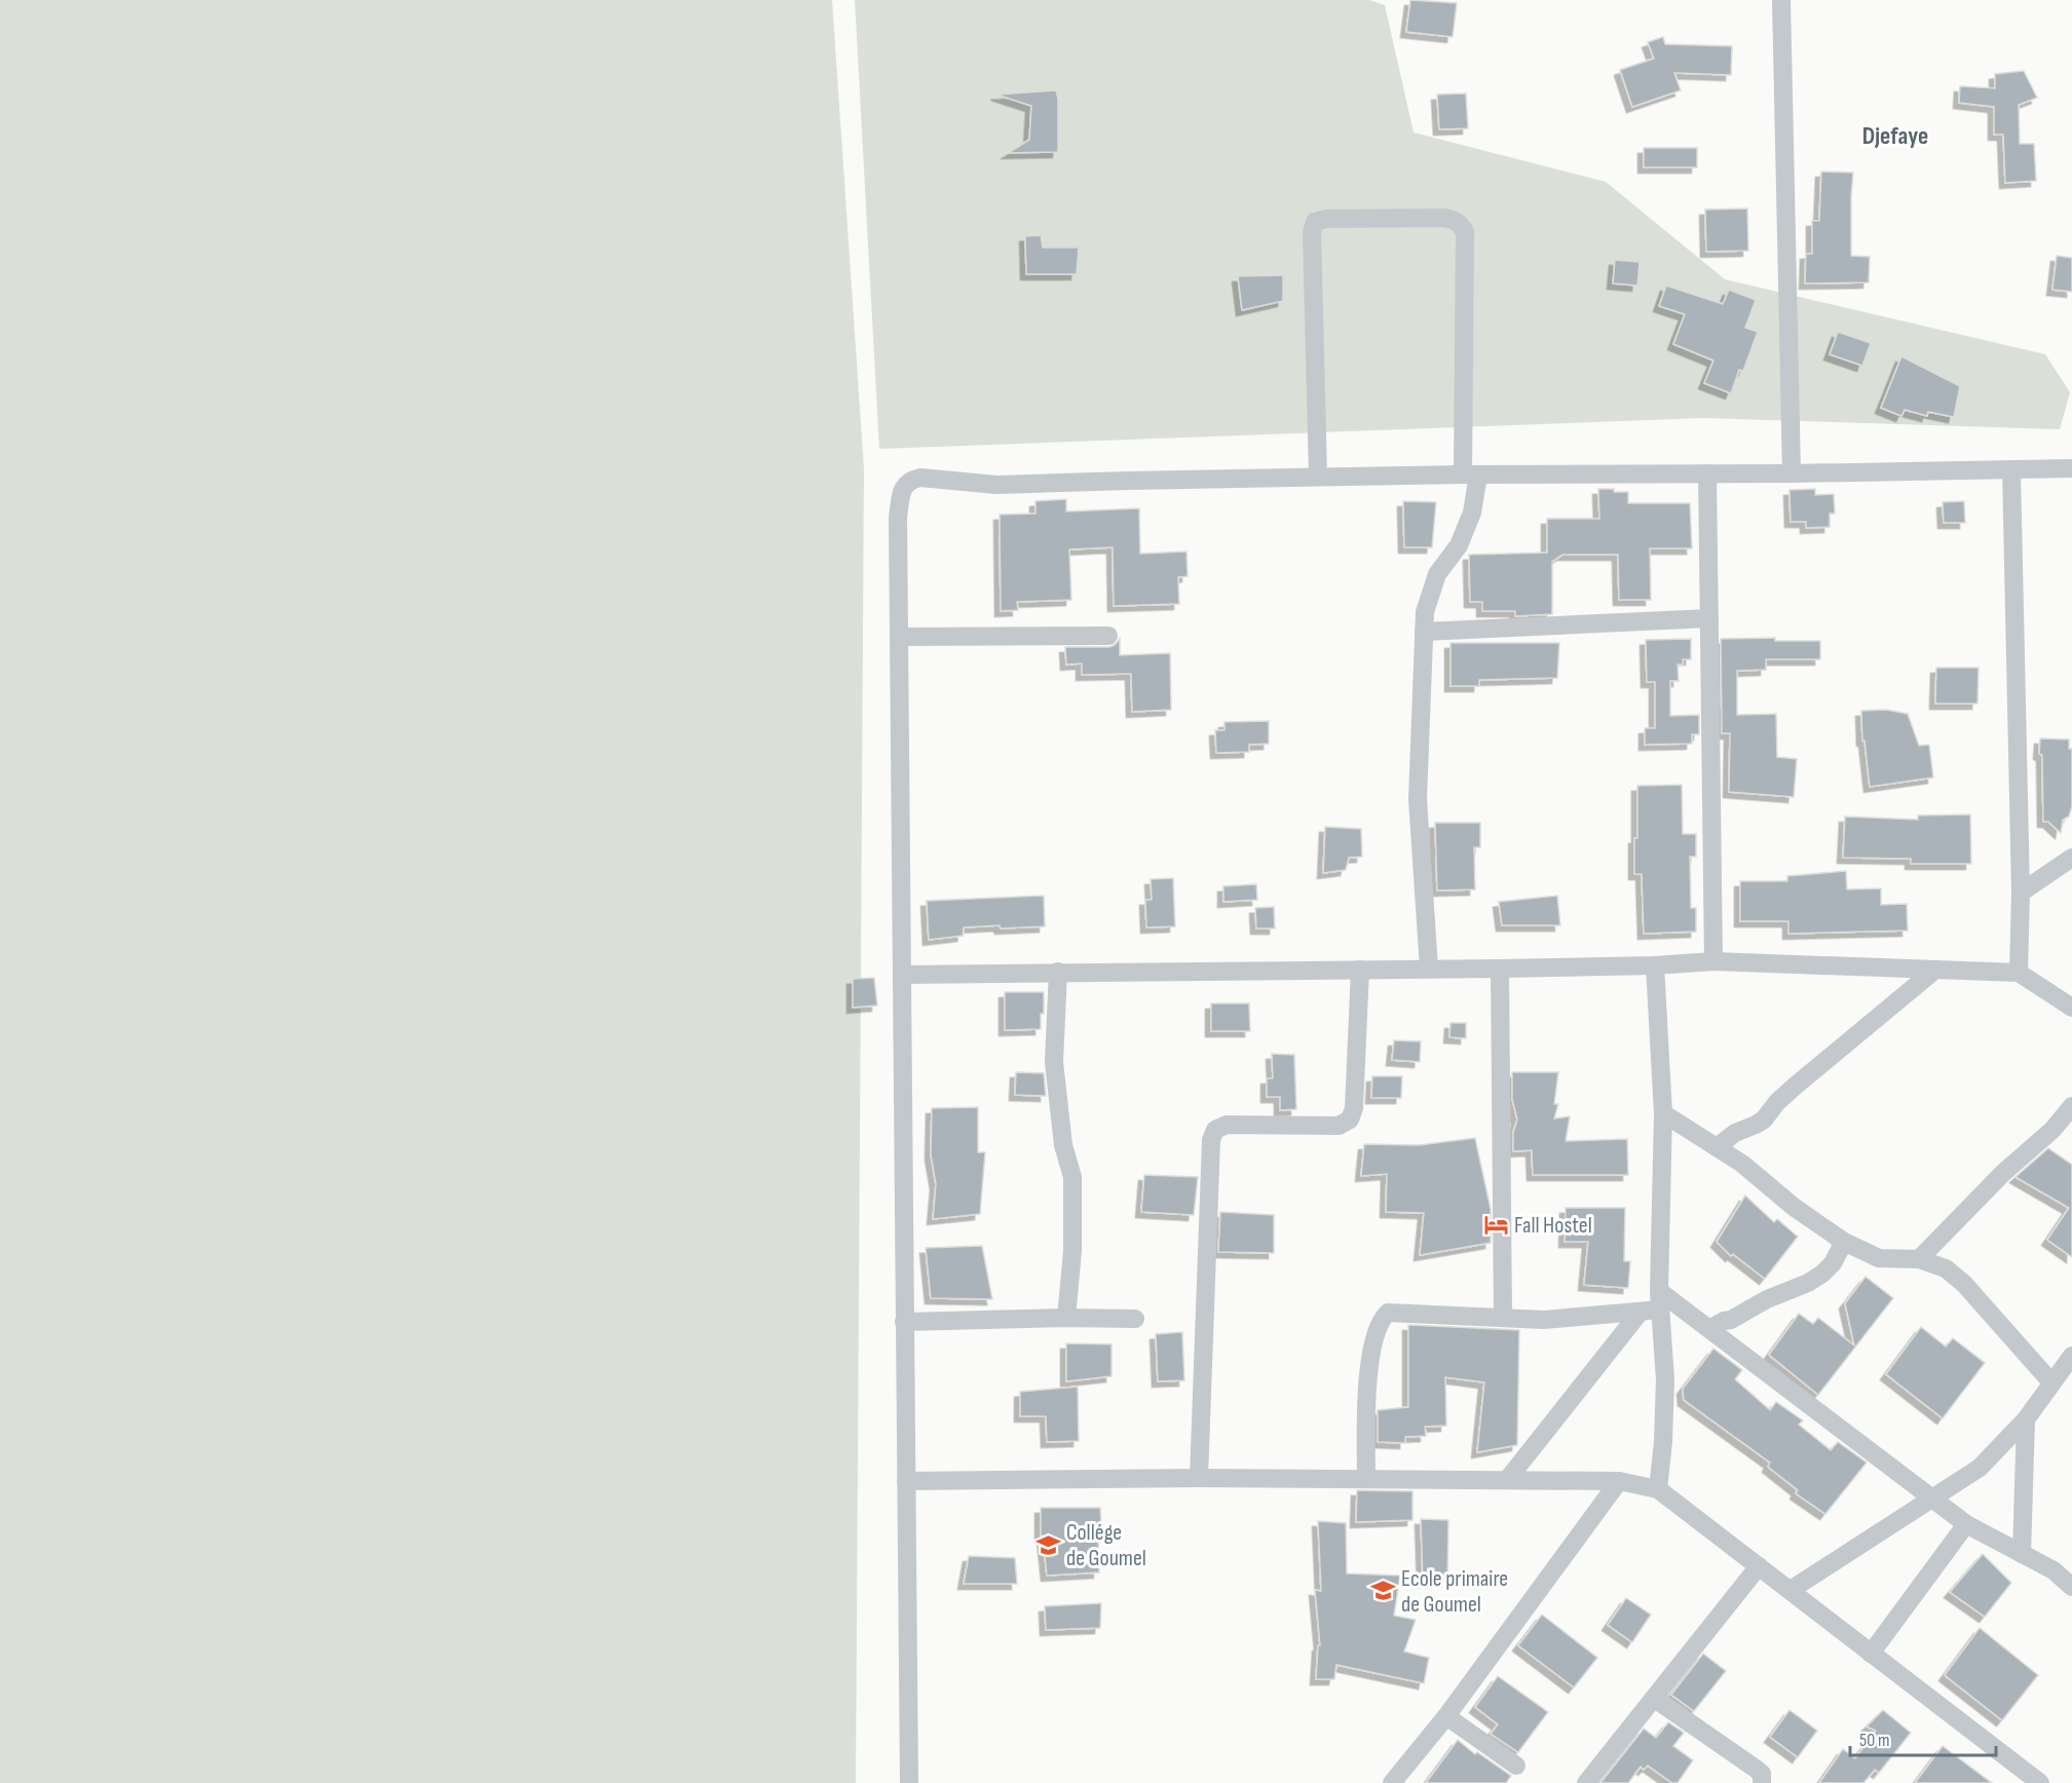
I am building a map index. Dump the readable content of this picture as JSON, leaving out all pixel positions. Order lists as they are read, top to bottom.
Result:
{
  "districts": ["Djefaye"],
  "places": {
    "hotel": ["Fall Hostel"],
    "school or university": ["Collége de Goumel", "Ecole primaire de Goumel"]
  },
  "scale_bar": "50 m"
}
